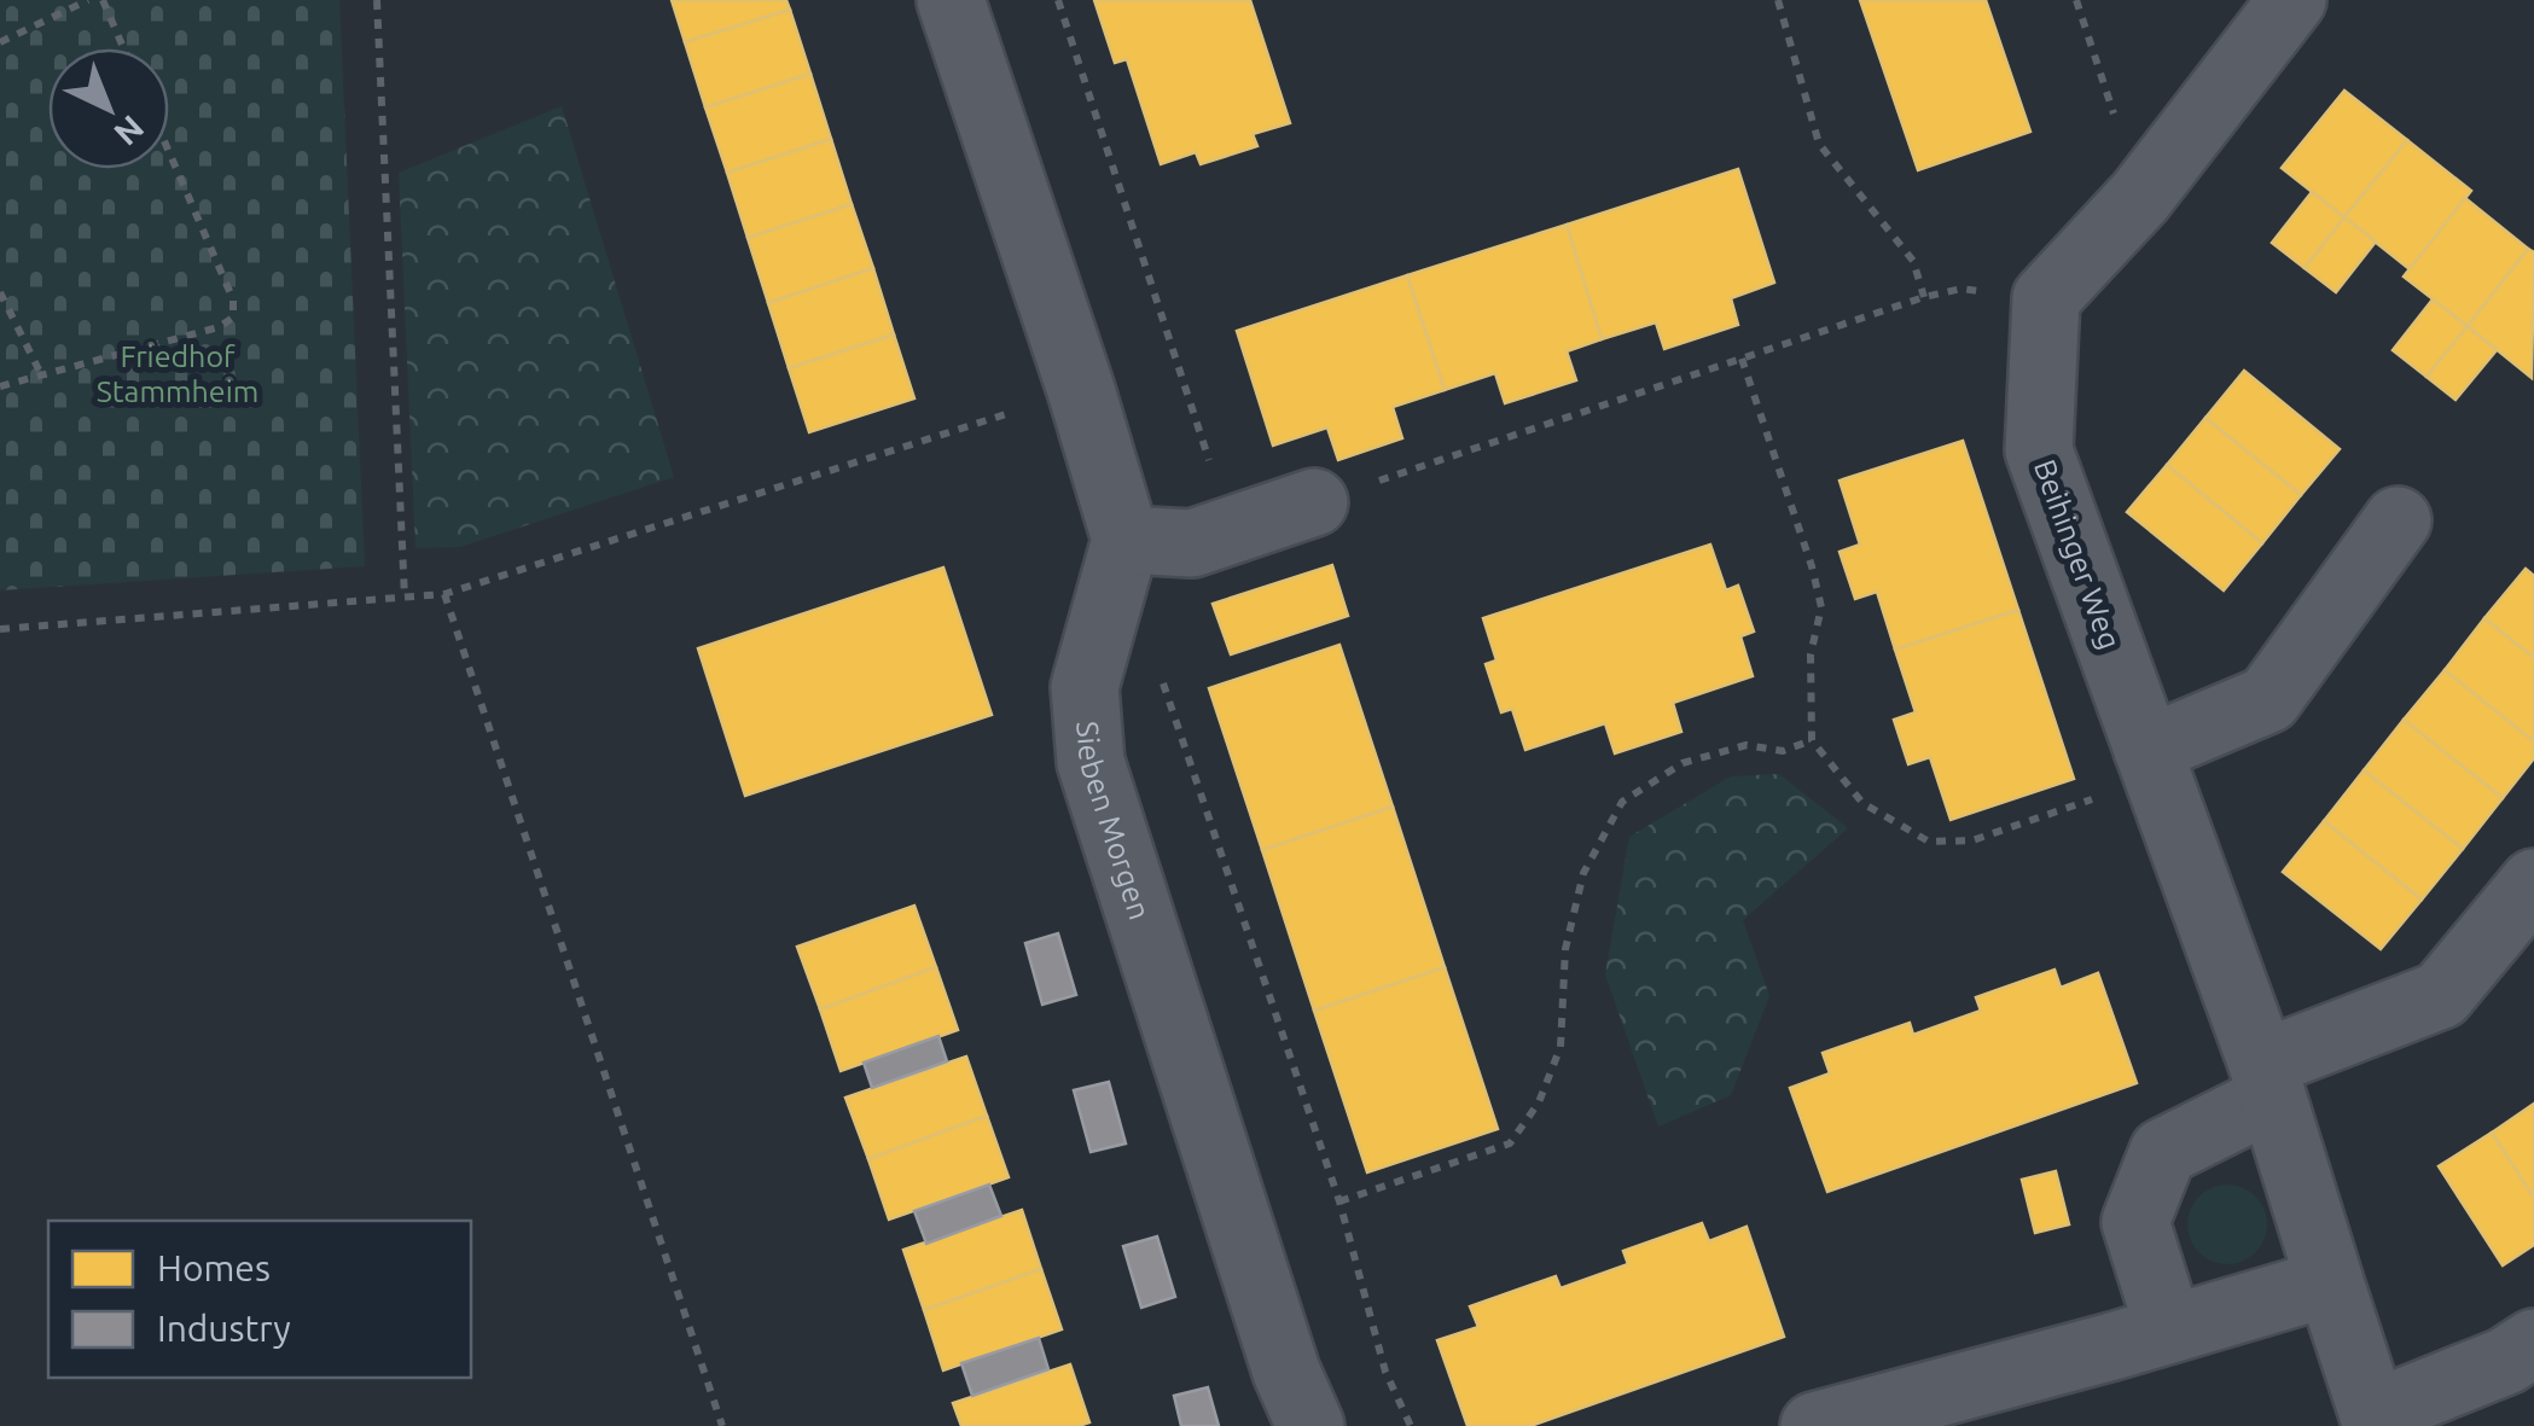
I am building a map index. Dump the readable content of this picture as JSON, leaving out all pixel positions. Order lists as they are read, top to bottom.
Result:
{
  "streets": {
    "street": ["Beihinger Weg", "Sieben Morgen"]
  },
  "parks": ["Friedhof Stammheim"],
  "legend": ["Homes", "Industry"],
  "north": "bottom right"
}
